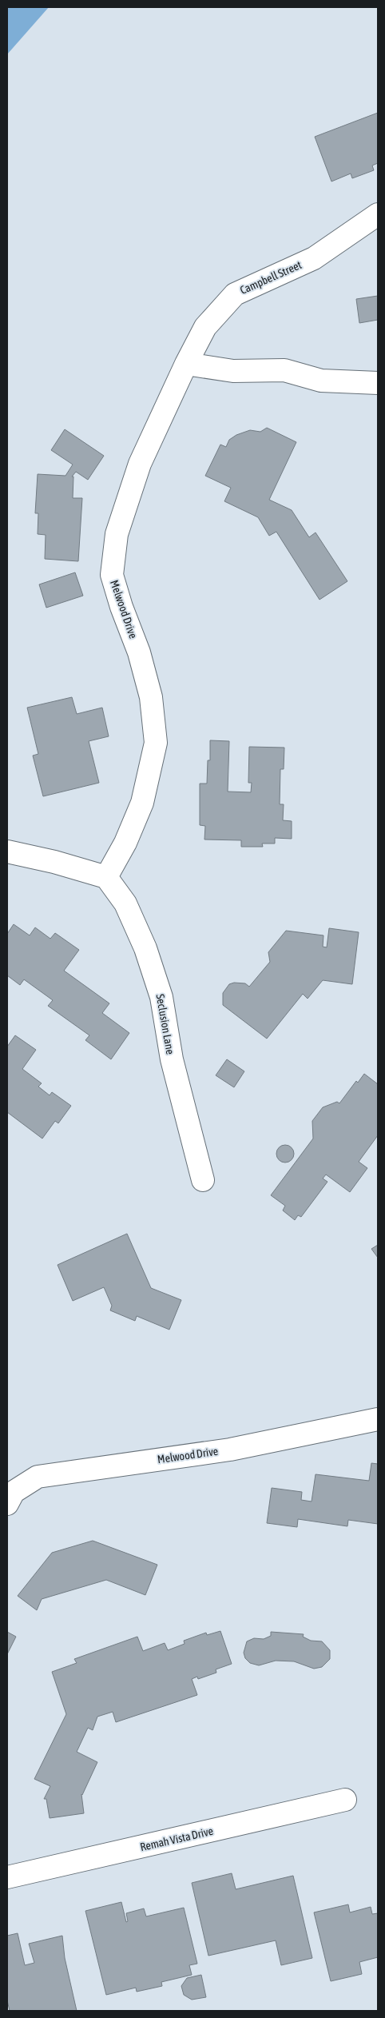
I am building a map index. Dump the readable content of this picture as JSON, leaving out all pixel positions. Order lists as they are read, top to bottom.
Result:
{
  "streets": {
    "street": [
      "Campbell Street",
      "Melwood Drive",
      "Seclusion Lane",
      "Remah Vista Drive"
    ]
  },
  "crossings": [
    ["Campbell Street", "Melwood Drive"],
    ["Melwood Drive", "Seclusion Lane"]
  ]
}
